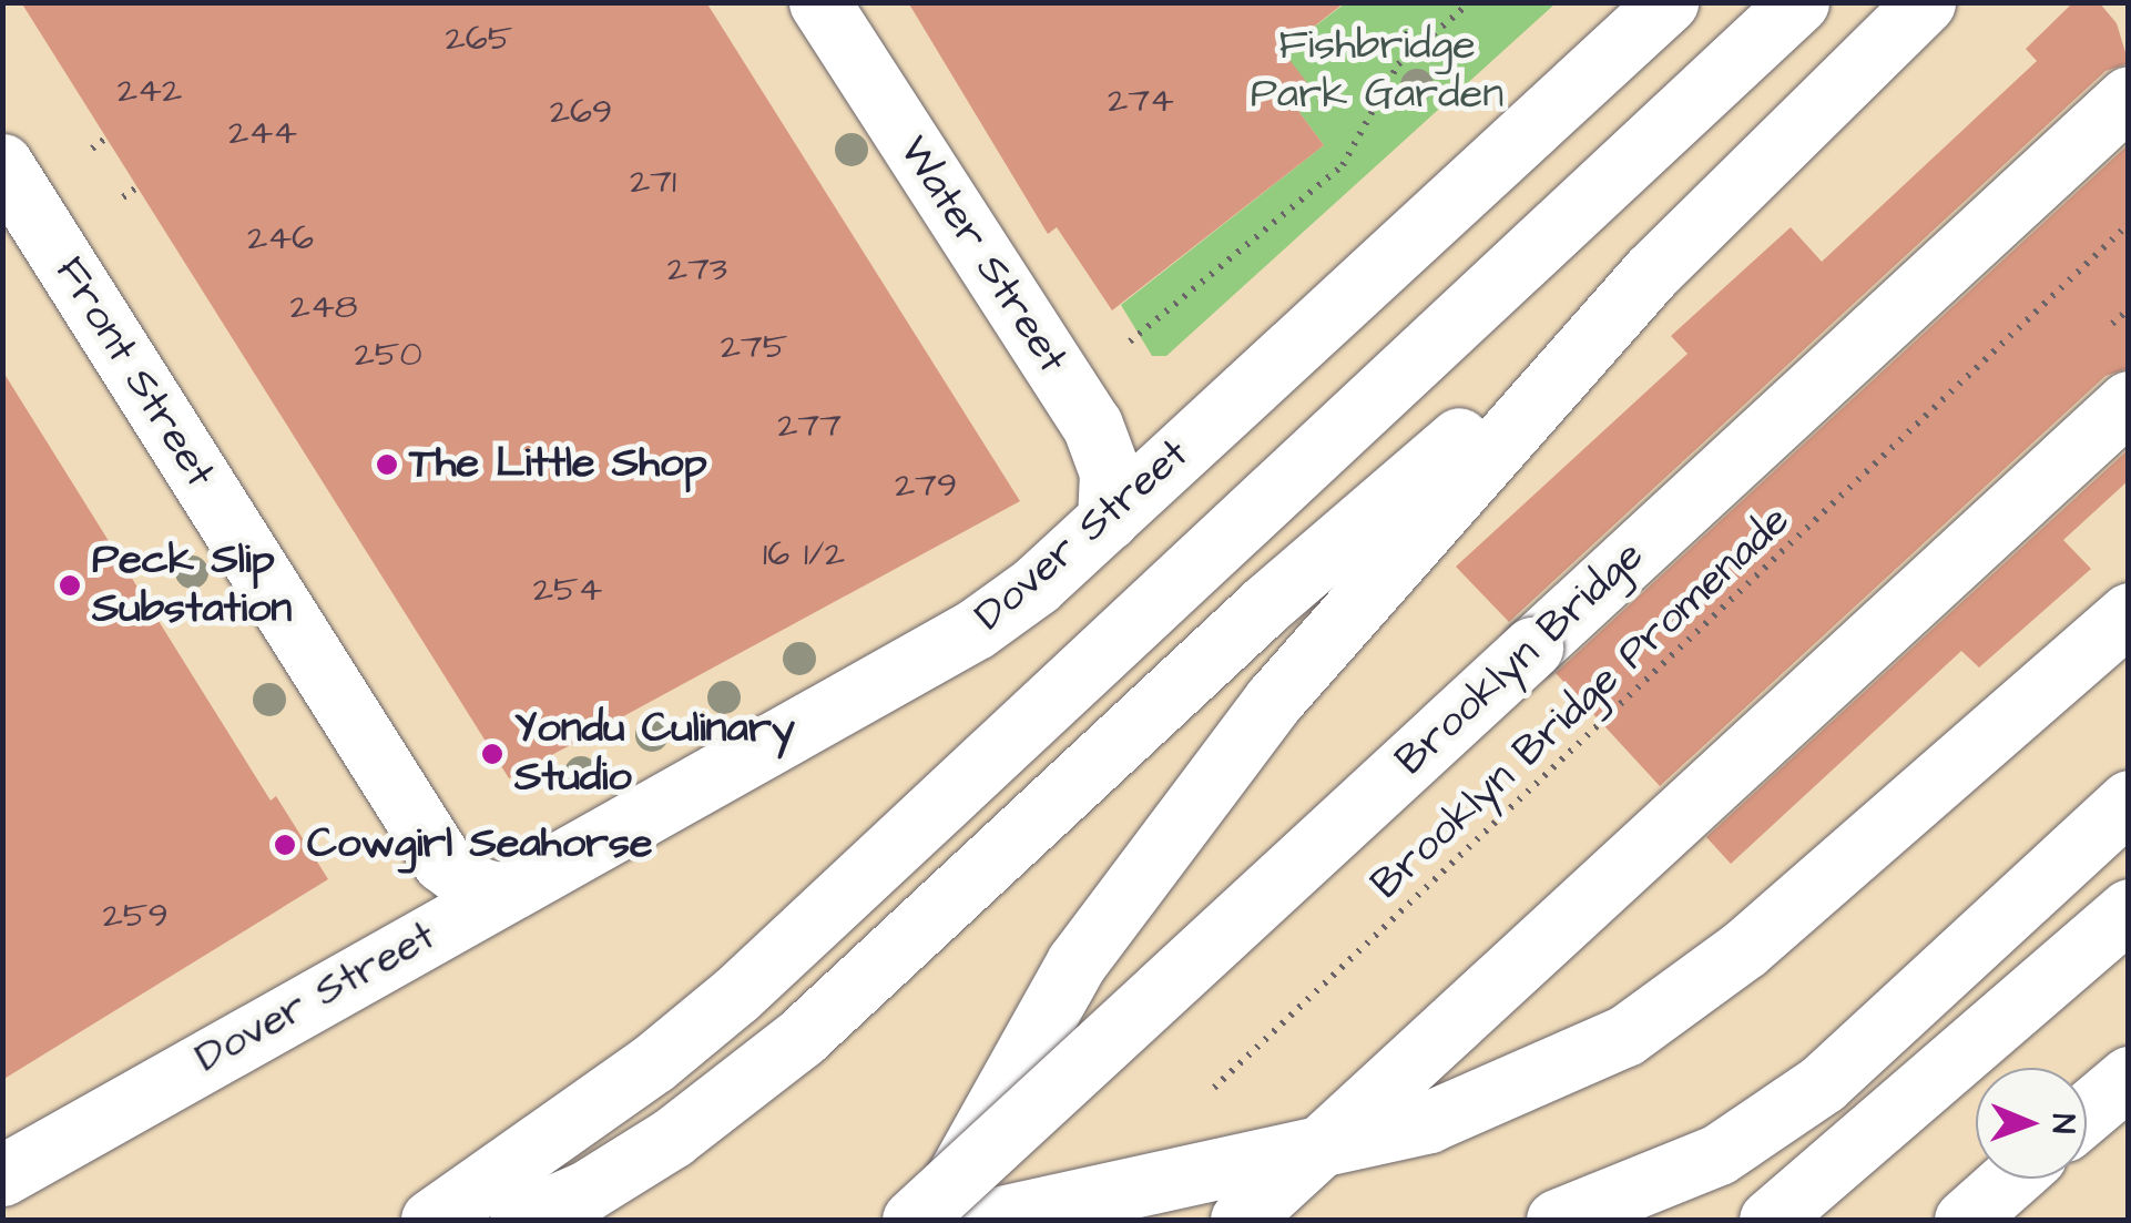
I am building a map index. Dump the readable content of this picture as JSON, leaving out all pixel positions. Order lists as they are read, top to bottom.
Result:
{
  "streets": {
    "main road": [
      "Water Street",
      "Front Street",
      "Dover Street",
      "Brooklyn Bridge"
    ],
    "path": ["Brooklyn Bridge Promenade"]
  },
  "crossings": [
    ["Water Street", "Dover Street"],
    ["Front Street", "Dover Street"]
  ],
  "parks": ["Fishbridge Park Garden"],
  "places": [
    "The Little Shop",
    "Peck Slip Substation",
    "Yondu Culinary Studio",
    "Cowgirl Seahorse"
  ],
  "house_numbers": [
    "265",
    "242",
    "274",
    "269",
    "244",
    "271",
    "246",
    "273",
    "248",
    "275",
    "250",
    "277",
    "279",
    "16 1/2",
    "254",
    "259"
  ],
  "north": "right"
}
